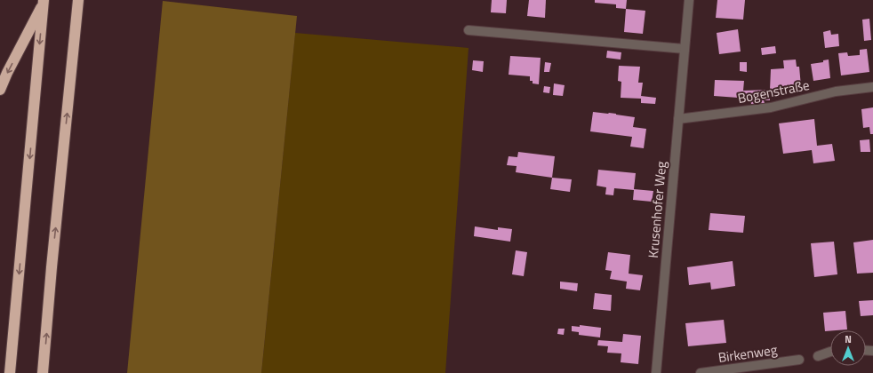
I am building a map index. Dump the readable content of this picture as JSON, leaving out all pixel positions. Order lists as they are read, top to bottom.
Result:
{
  "streets": {
    "street": ["Bogenstraße", "Krusenhofer Weg", "Birkenweg"]
  },
  "crossings": [
    ["Bogenstraße", "Krusenhofer Weg"]
  ],
  "north": "top"
}
